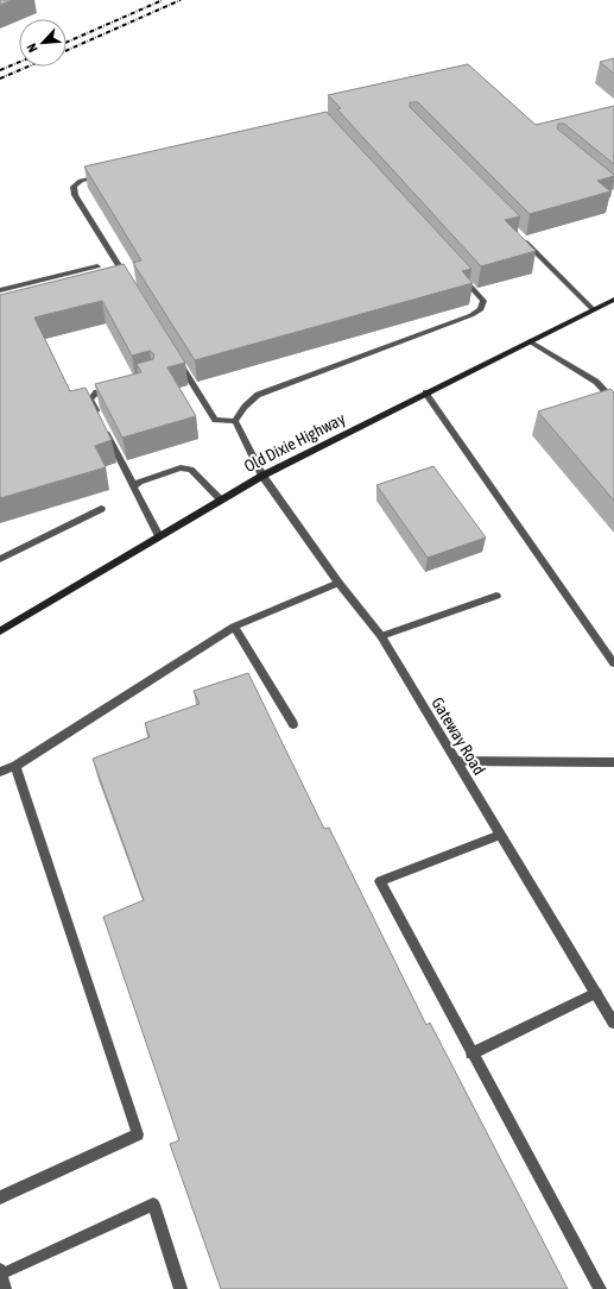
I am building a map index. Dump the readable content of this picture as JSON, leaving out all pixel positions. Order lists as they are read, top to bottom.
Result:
{
  "streets": {
    "street": ["Old Dixie Highway", "Gateway Road"]
  },
  "crossings": [
    ["Old Dixie Highway", "Gateway Road"]
  ],
  "north": "bottom left"
}
